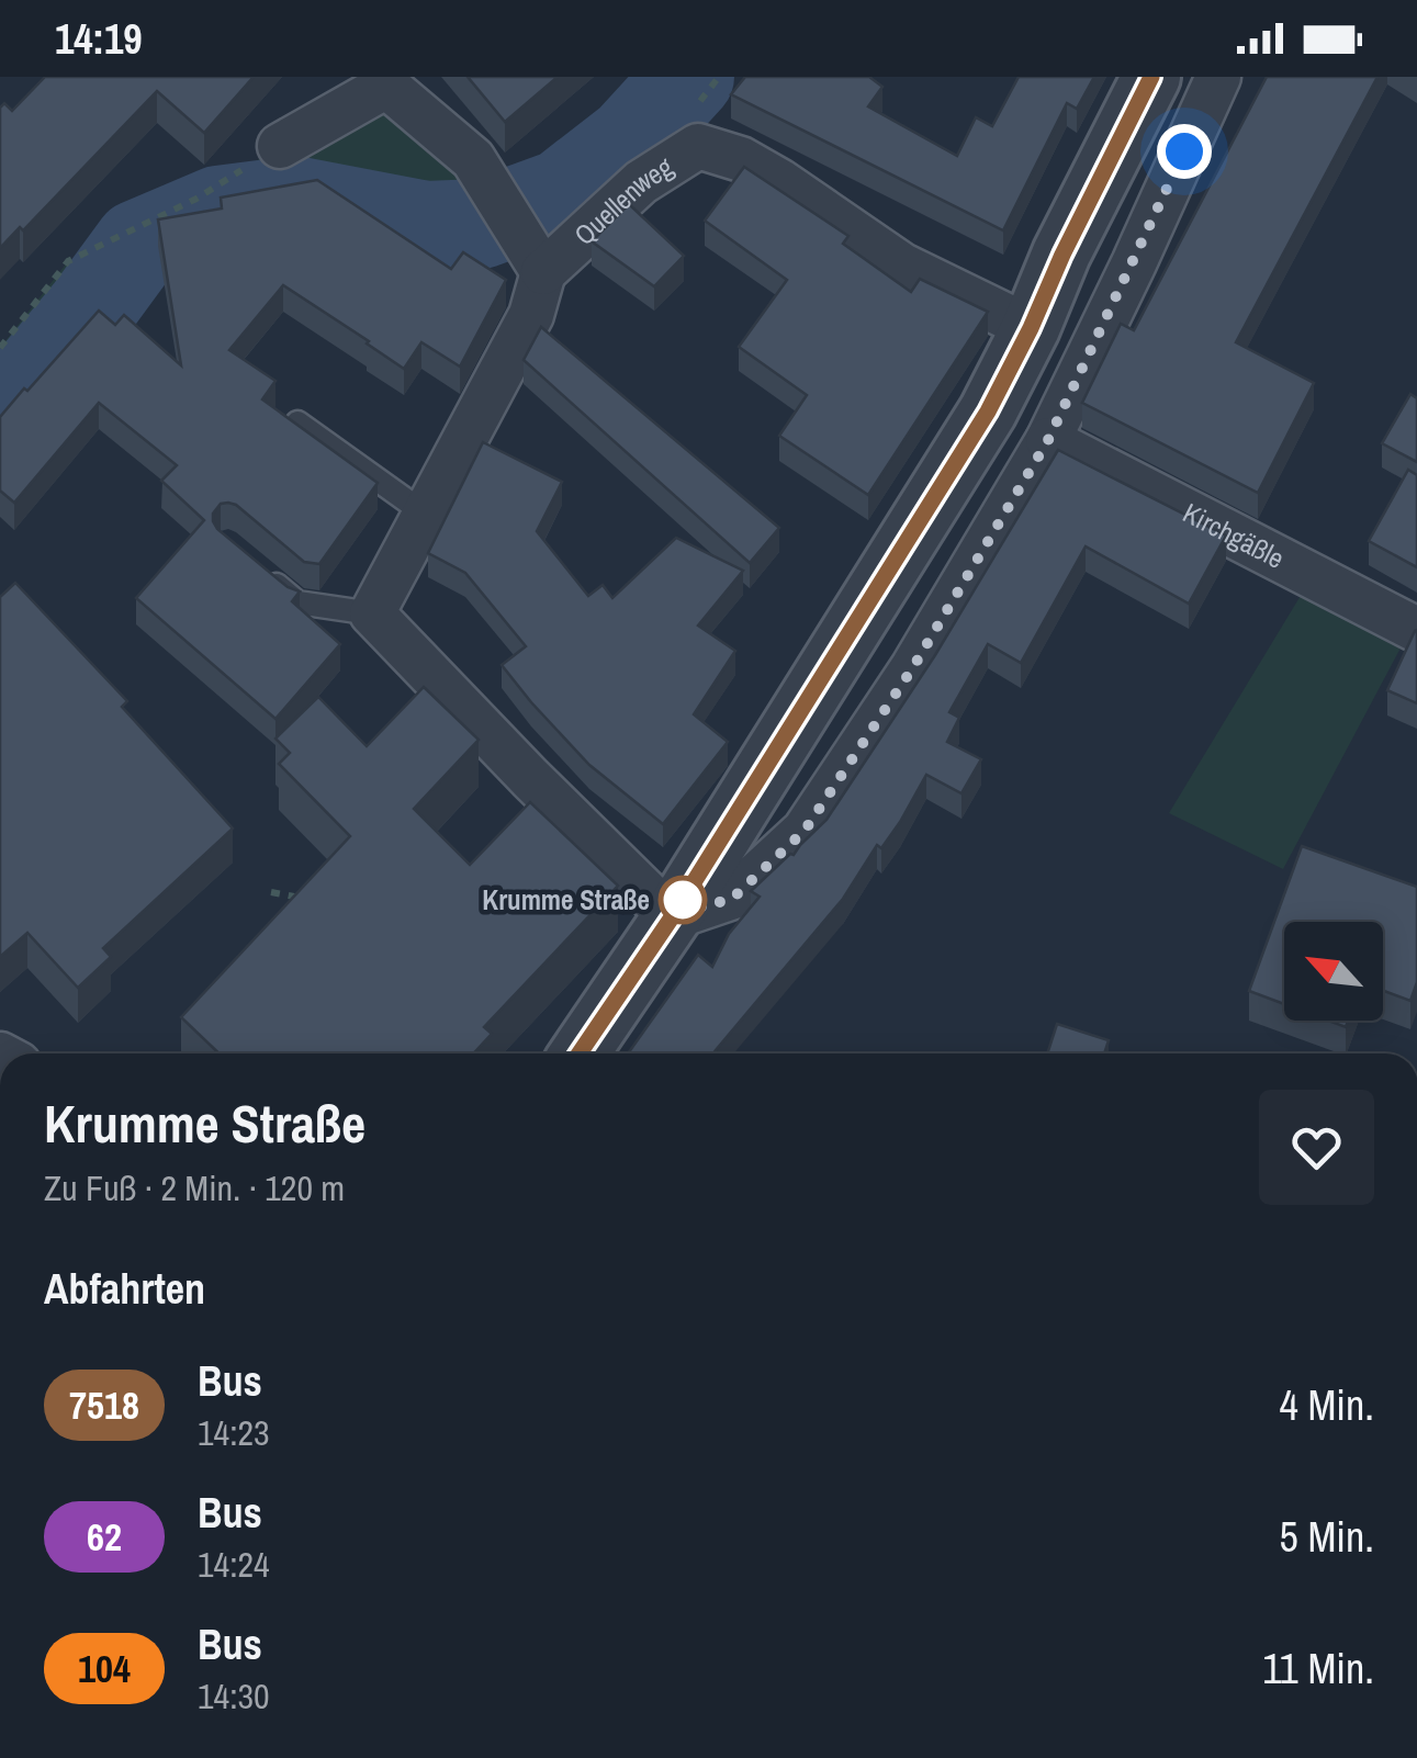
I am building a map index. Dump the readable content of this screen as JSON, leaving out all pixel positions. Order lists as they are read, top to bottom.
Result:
{
  "streets": {
    "street": ["Quellenweg", "Kirchgäßle"]
  },
  "places": ["Krumme Straße"],
  "lines": ["bus line 7518"],
  "north": "top left",
  "page": {
    "status": "14:19",
    "heading": [
      ["Krumme Straße", "Zu Fuß · 2 Min. · 120 m"],
      "Abfahrten"
    ],
    "list": [
      {
        "mark": "7518",
        "name": "Bus",
        "note": "14:23",
        "value": "4 Min."
      },
      {
        "mark": "62",
        "name": "Bus",
        "note": "14:24",
        "value": "5 Min."
      },
      {
        "mark": "104",
        "name": "Bus",
        "note": "14:30",
        "value": "11 Min."
      }
    ]
  }
}
